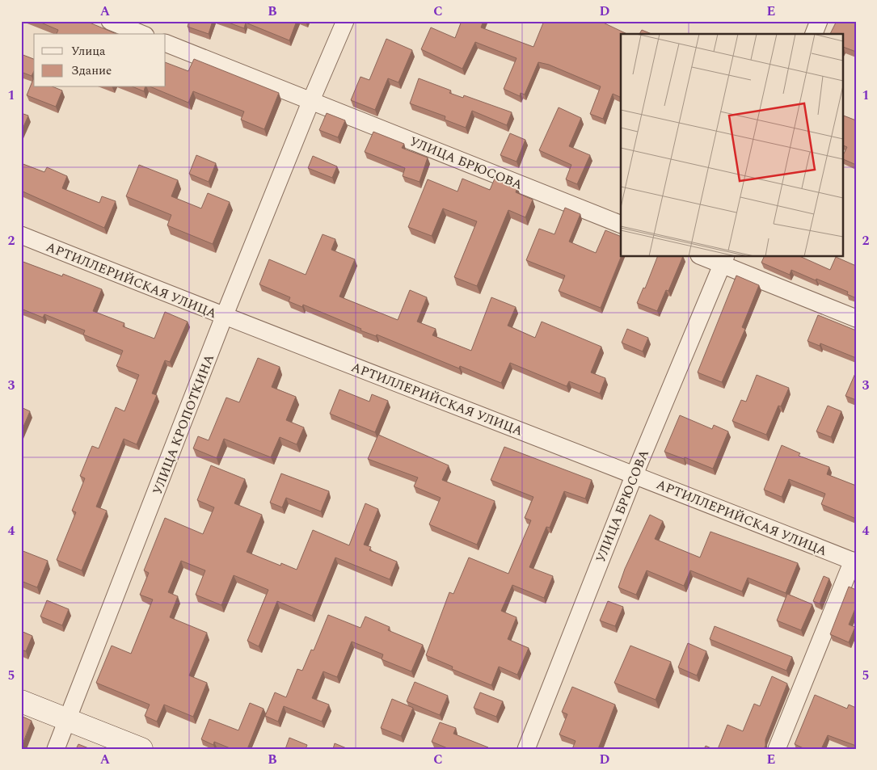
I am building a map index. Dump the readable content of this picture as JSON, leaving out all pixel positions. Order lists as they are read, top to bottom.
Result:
{
  "streets": {
    "street": ["УЛИЦА БРЮСОВА", "АРТИЛЛЕРИЙСКАЯ УЛИЦА", "УЛИЦА КРОПОТКИНА"]
  },
  "crossings": [
    ["УЛИЦА БРЮСОВА", "АРТИЛЛЕРИЙСКАЯ УЛИЦА"],
    ["УЛИЦА БРЮСОВА", "УЛИЦА КРОПОТКИНА"],
    ["АРТИЛЛЕРИЙСКАЯ УЛИЦА", "УЛИЦА КРОПОТКИНА"]
  ],
  "legend": ["Улица", "Здание"],
  "grid": {
    "columns": [
      "A",
      "B",
      "C",
      "D",
      "E"
    ],
    "rows": [
      "1",
      "2",
      "3",
      "4",
      "5"
    ]
  }
}
